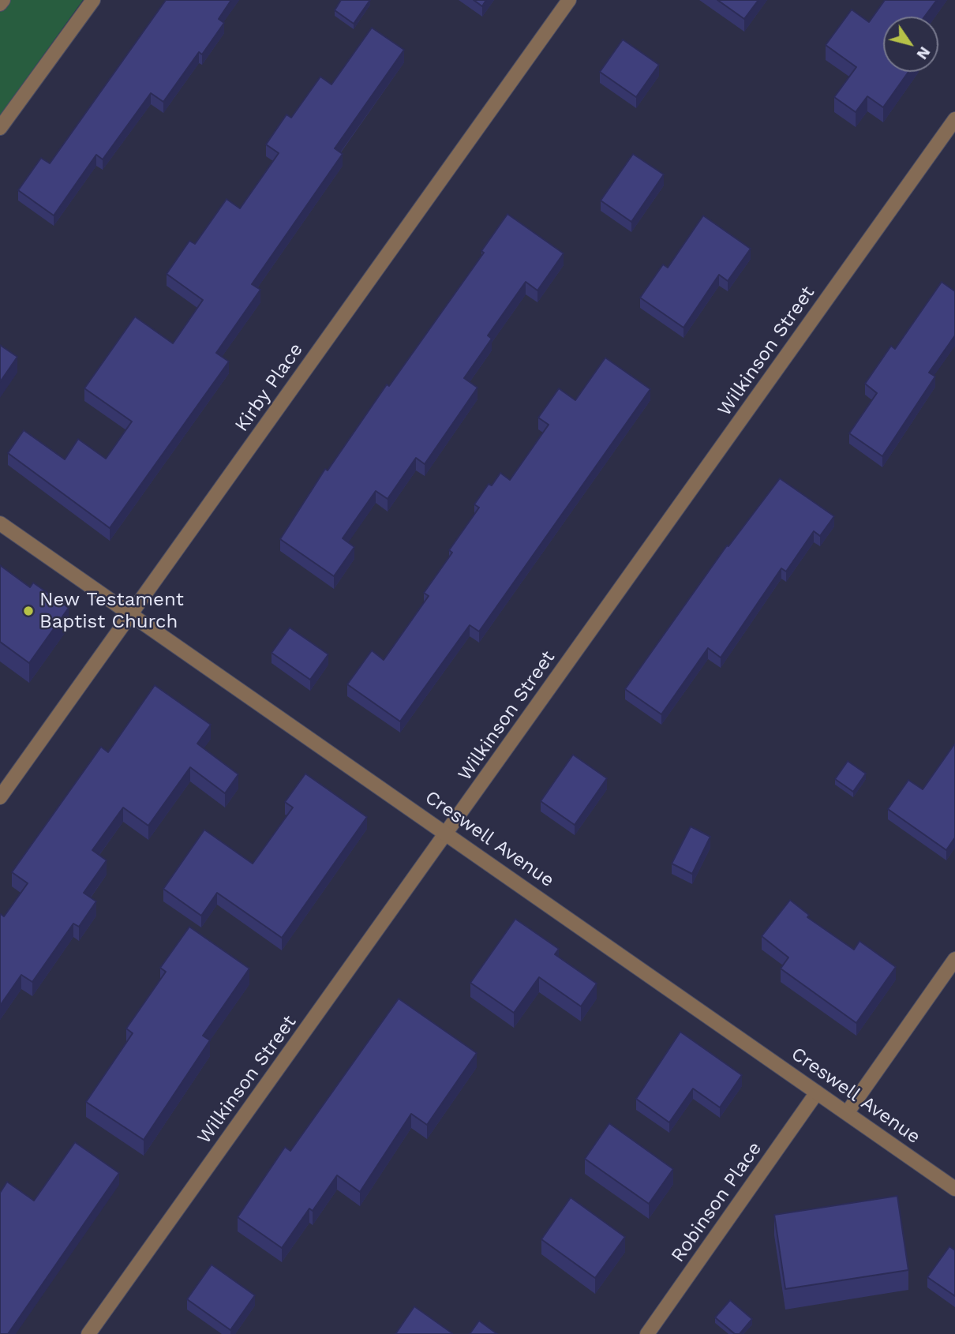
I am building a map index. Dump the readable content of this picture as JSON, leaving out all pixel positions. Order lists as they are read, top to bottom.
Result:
{
  "streets": {
    "street": [
      "Wilkinson Street",
      "Kirby Place",
      "Creswell Avenue",
      "Robinson Place"
    ]
  },
  "crossings": [
    ["Wilkinson Street", "Creswell Avenue"],
    ["Kirby Place", "Creswell Avenue"],
    ["Creswell Avenue", "Robinson Place"]
  ],
  "places": ["New Testament Baptist Church"],
  "north": "bottom right"
}
